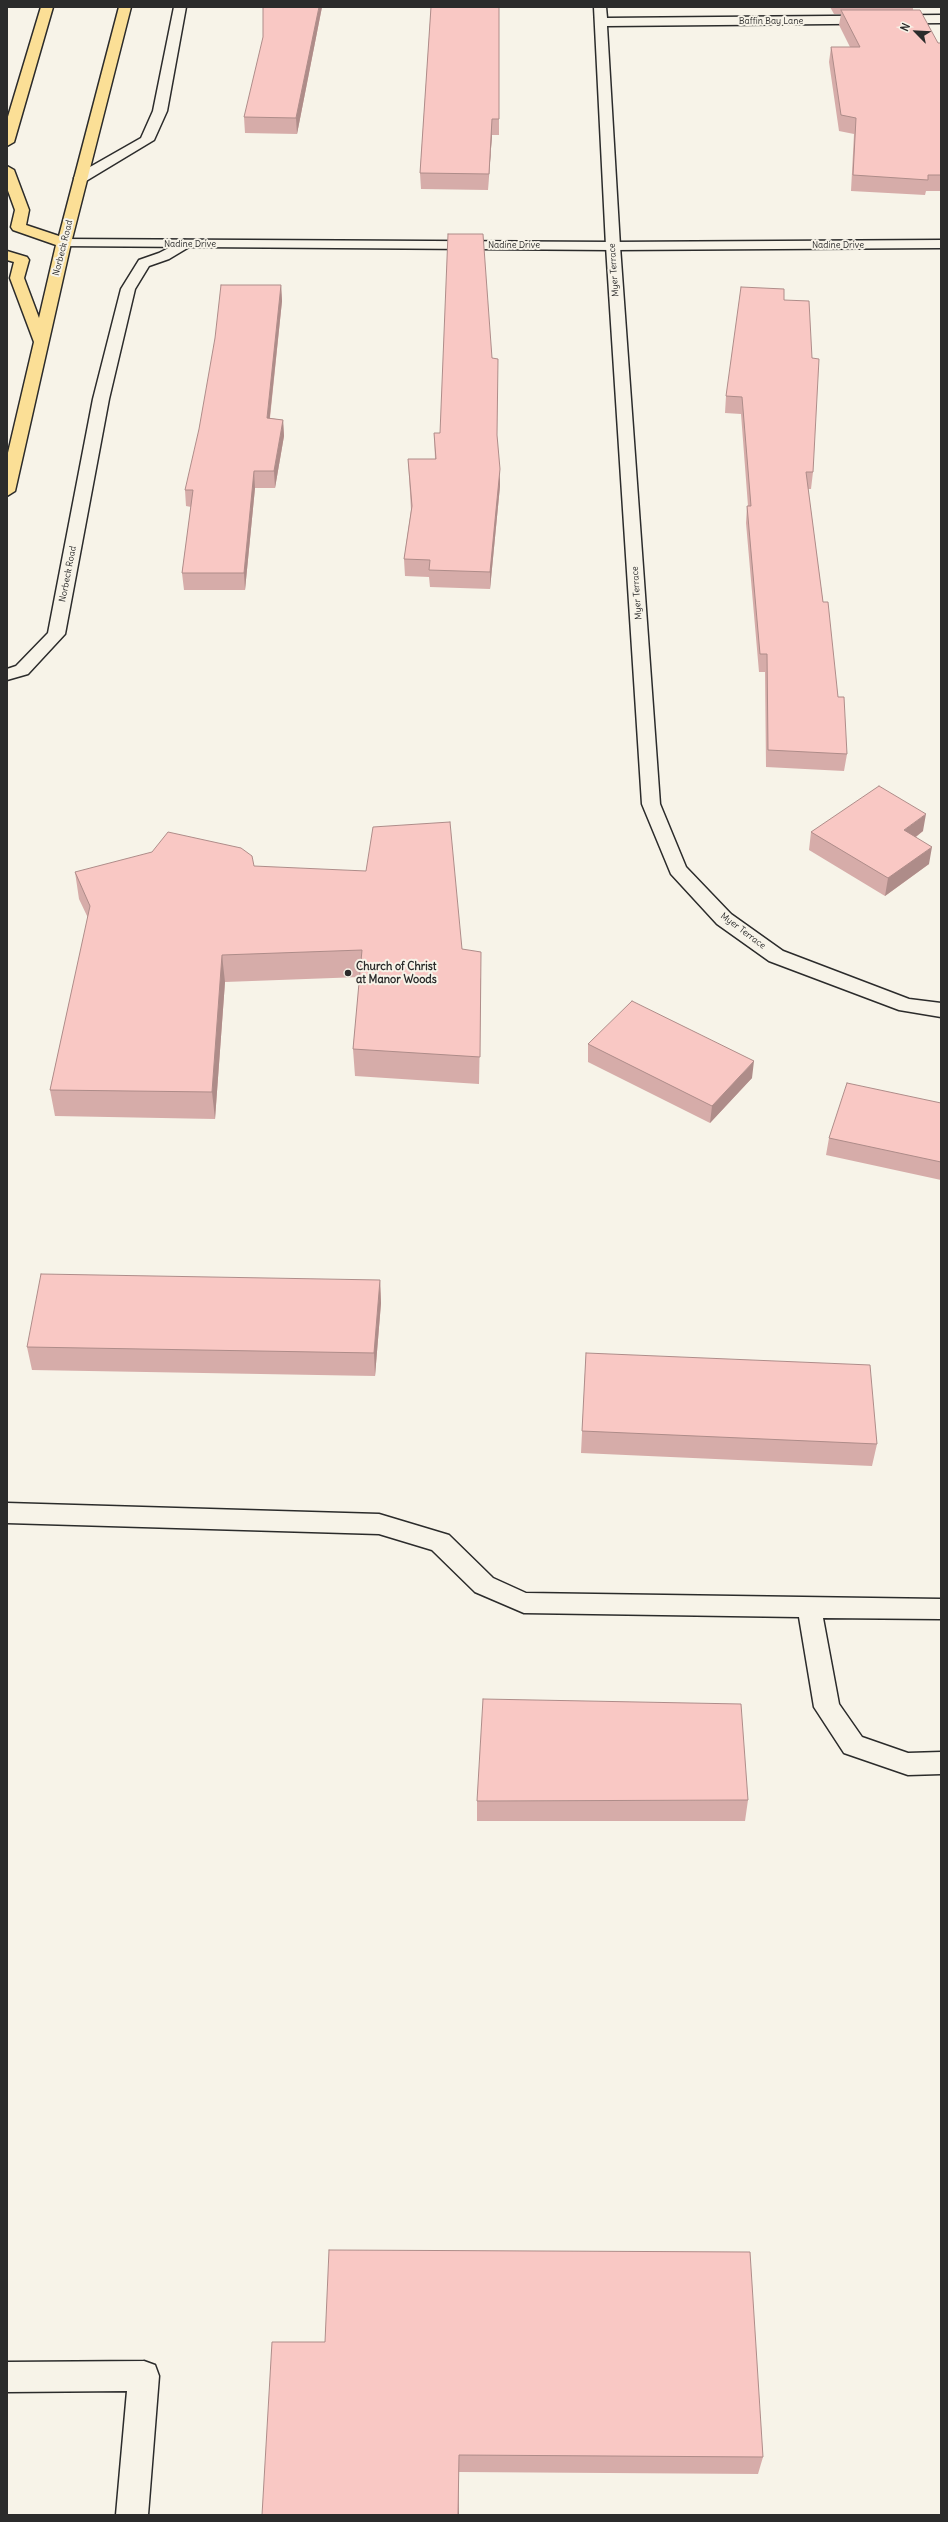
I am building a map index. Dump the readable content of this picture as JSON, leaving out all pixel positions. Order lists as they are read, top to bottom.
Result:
{
  "streets": {
    "main road": ["Norbeck Road"],
    "street": ["Baffin Bay Lane", "Nadine Drive", "Myer Terrace"]
  },
  "crossings": [
    ["Baffin Bay Lane", "Myer Terrace"],
    ["Nadine Drive", "Norbeck Road"],
    ["Nadine Drive", "Myer Terrace"]
  ],
  "places": ["Church of Christ at Manor Woods"],
  "north": "top left"
}
